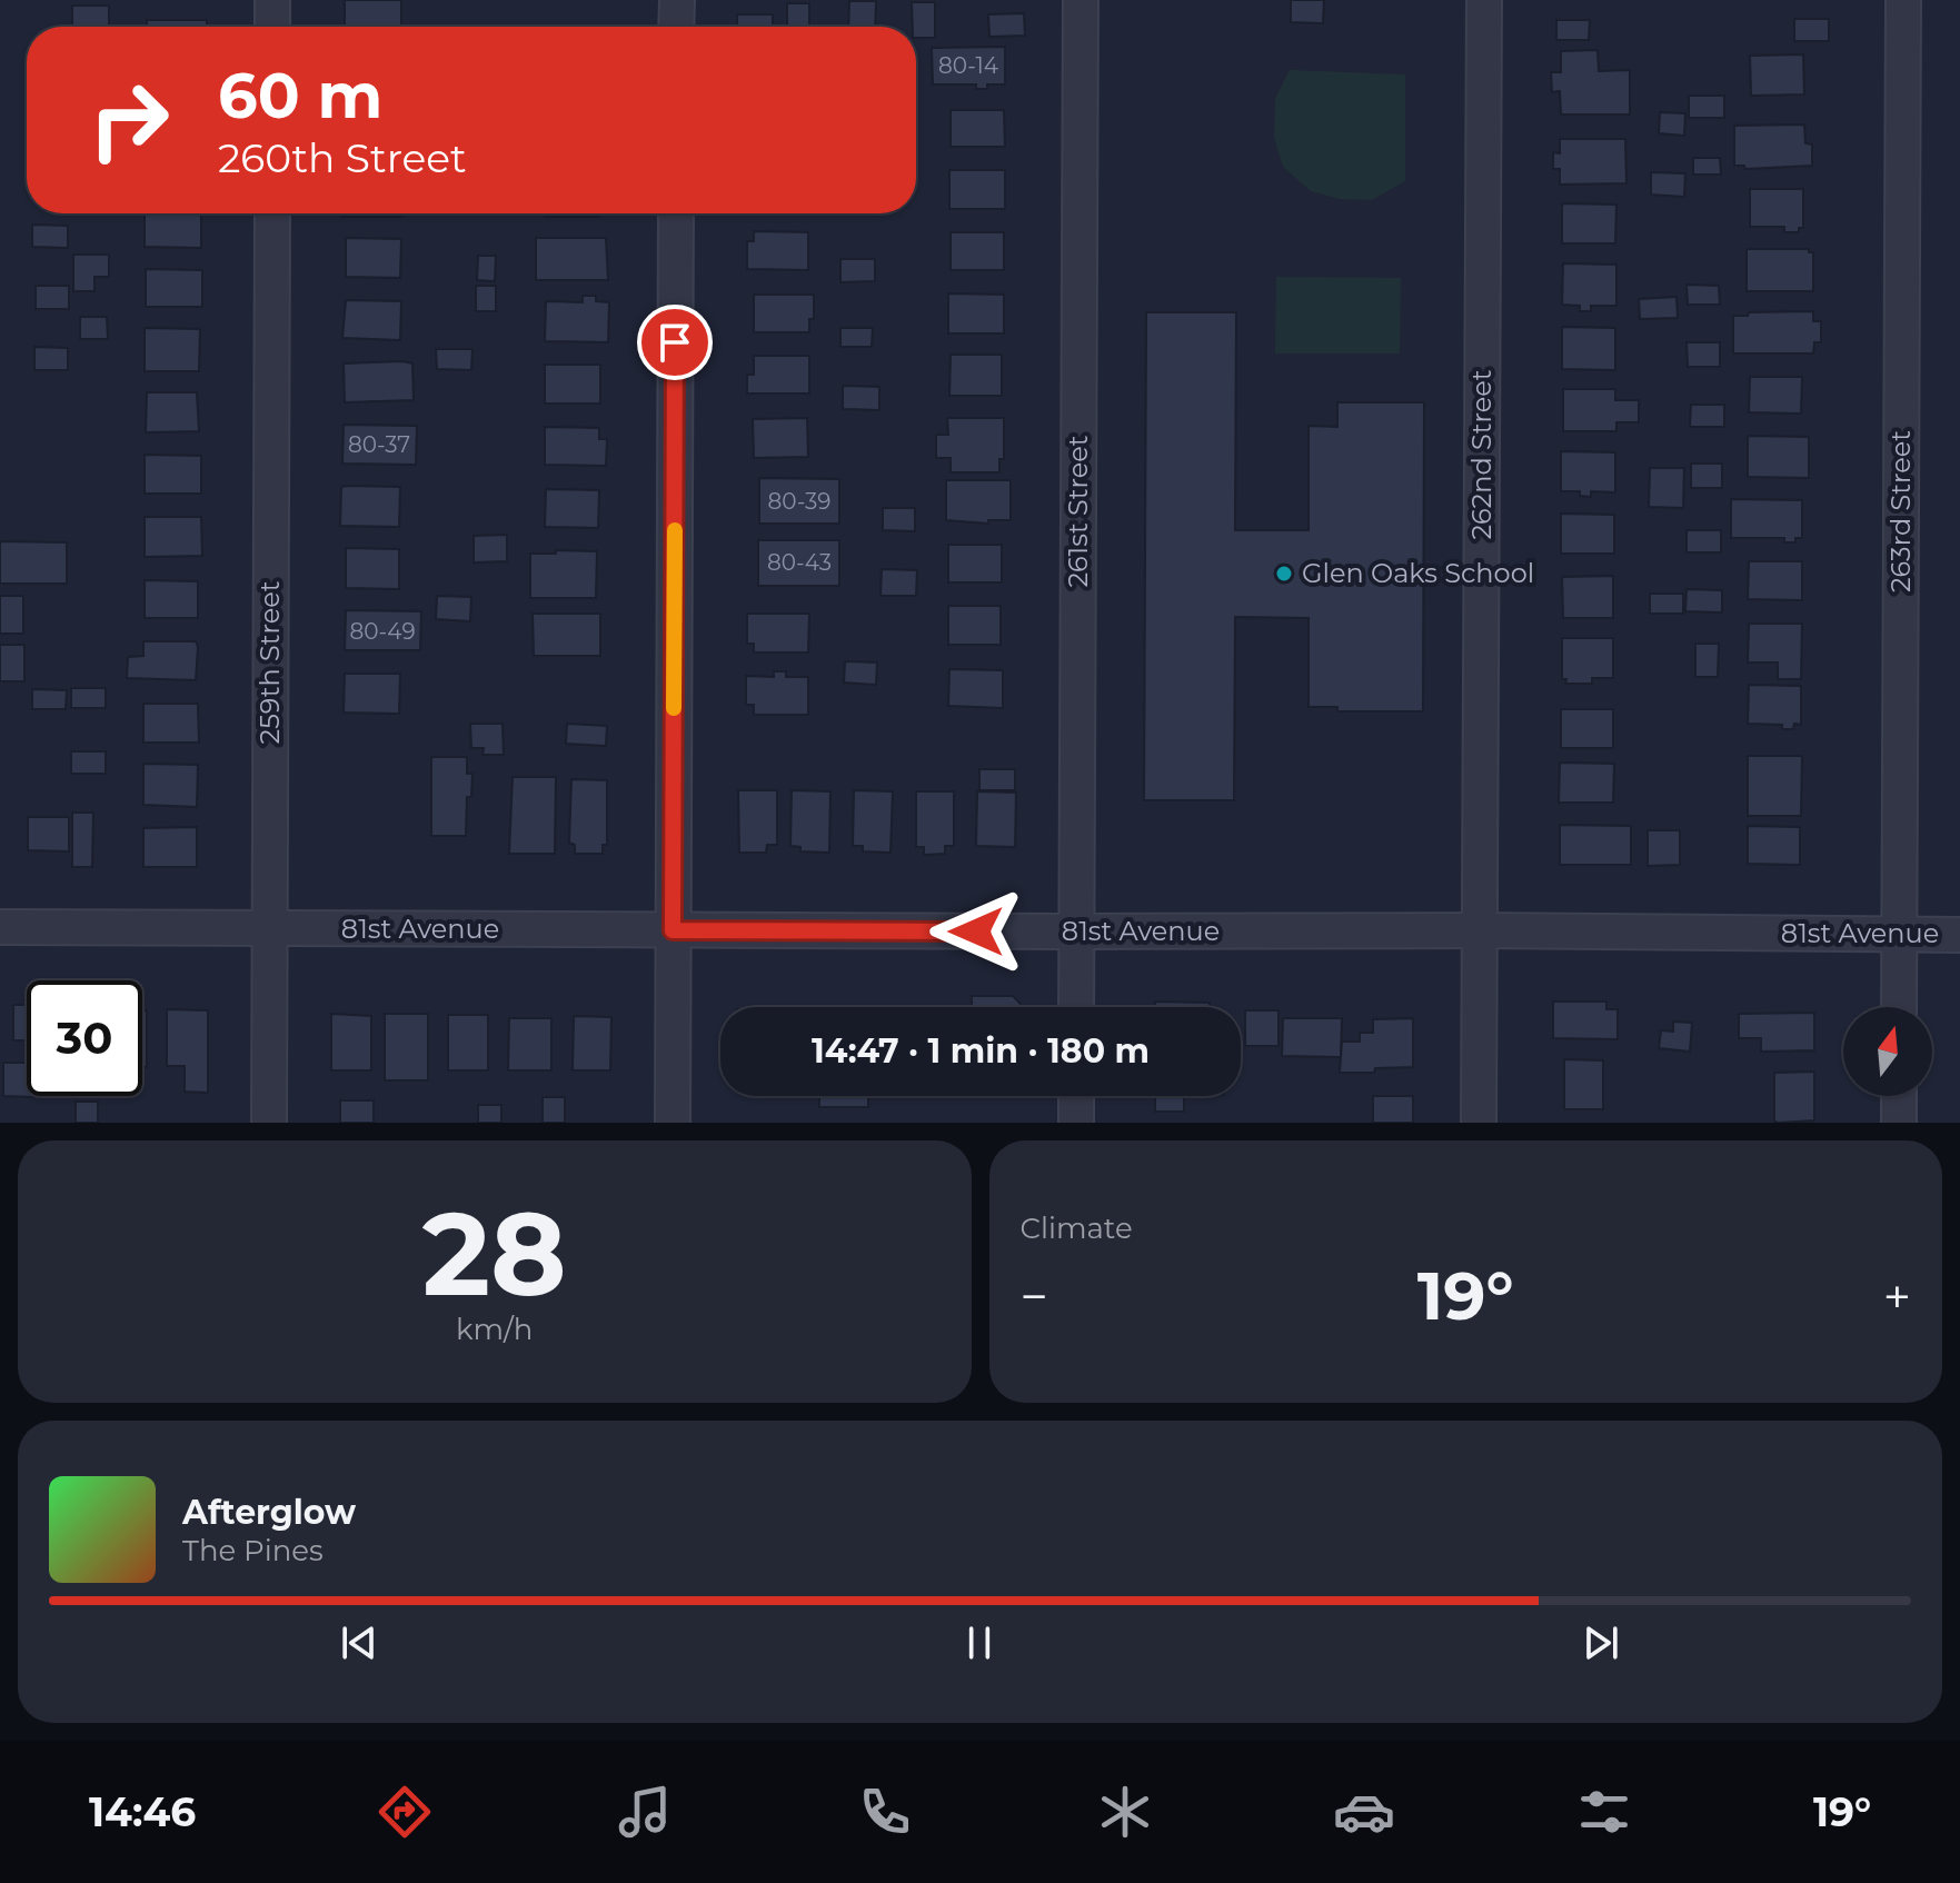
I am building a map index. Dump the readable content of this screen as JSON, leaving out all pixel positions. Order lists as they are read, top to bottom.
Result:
{
  "streets": {
    "street": [
      "262nd Street",
      "261st Street",
      "263rd Street",
      "259th Street",
      "81st Avenue"
    ]
  },
  "crossings": [
    ["262nd Street", "81st Avenue"],
    ["261st Street", "81st Avenue"],
    ["263rd Street", "81st Avenue"],
    ["259th Street", "81st Avenue"]
  ],
  "places": ["Glen Oaks School"],
  "house_numbers": [
    "80-14",
    "80-37",
    "80-39",
    "80-43",
    "80-49"
  ],
  "north": "top",
  "page": {
    "turn": ["60 m", "260th Street"],
    "limit": "30",
    "trip": "14:47 · 1 min · 180 m",
    "tile": [
      ["28", "km/h"],
      "Climate"
    ],
    "heat": ["−", "19°", "+"],
    "song": ["Afterglow", "The Pines"],
    "tabs": ["14:46", "19°"]
  }
}
